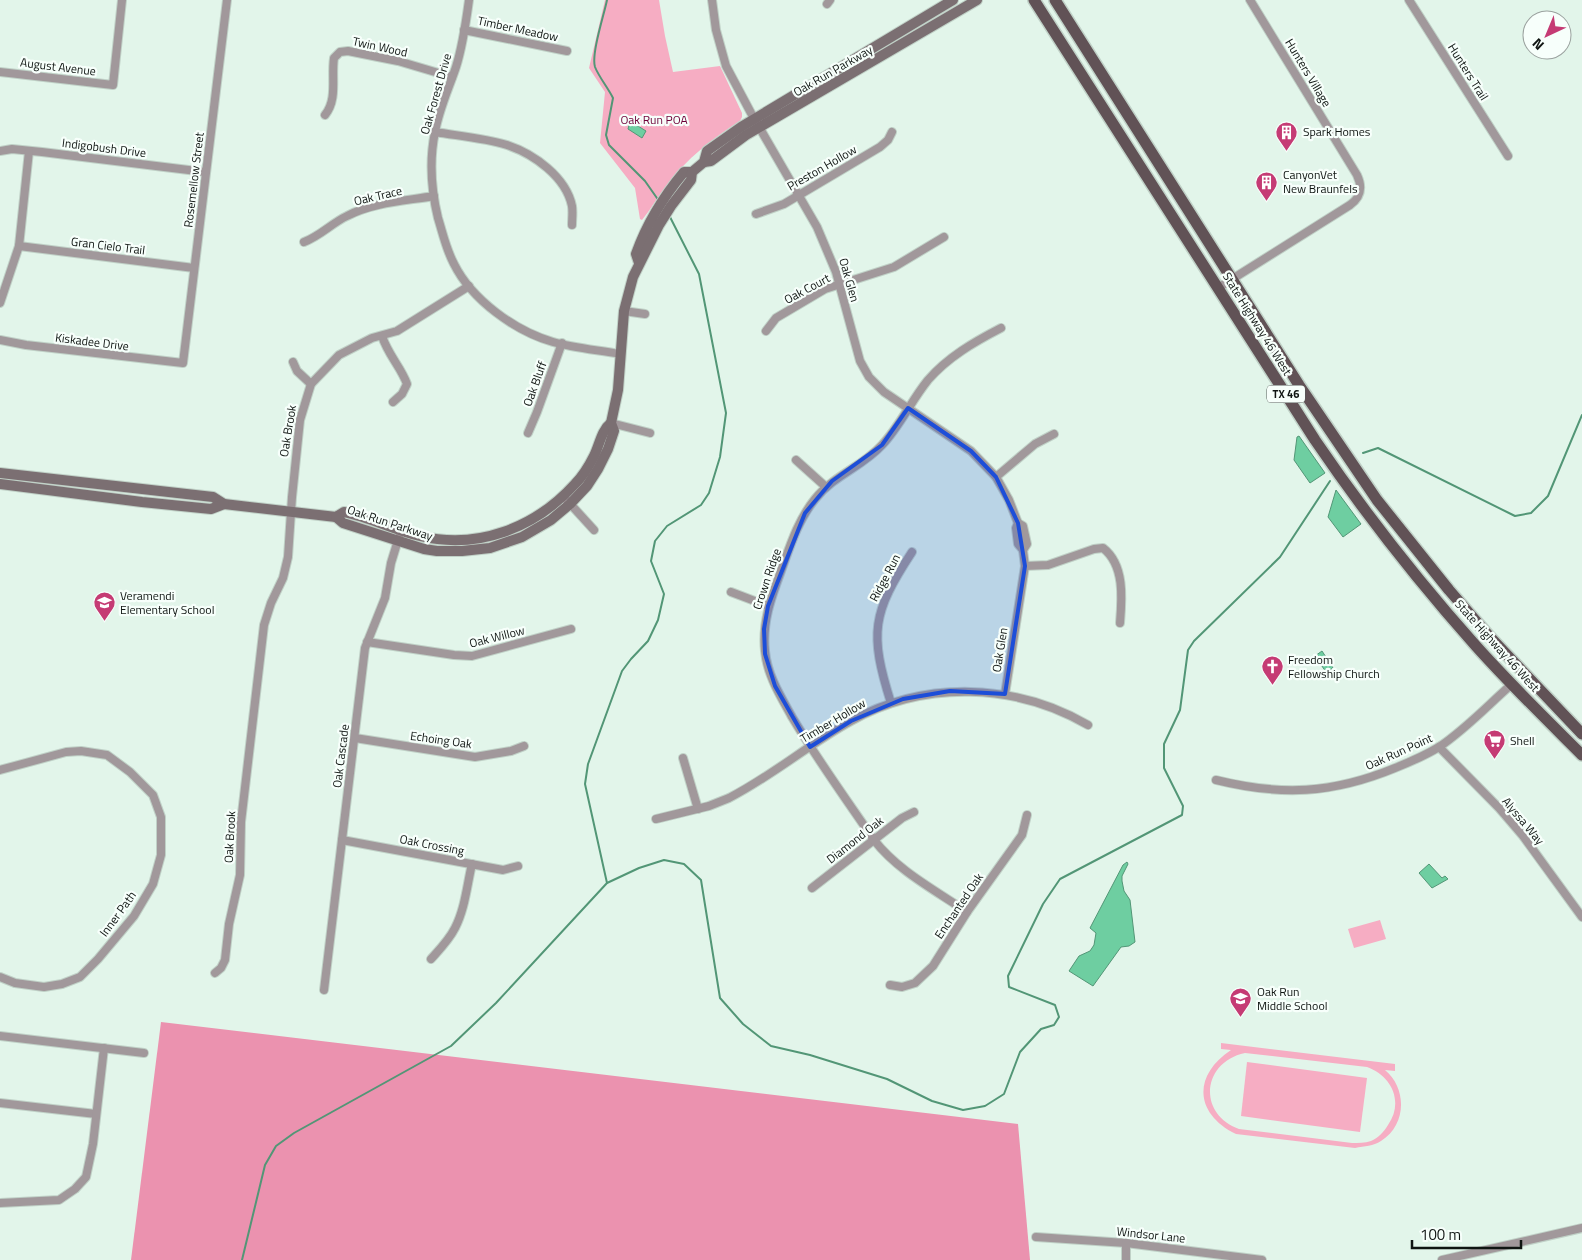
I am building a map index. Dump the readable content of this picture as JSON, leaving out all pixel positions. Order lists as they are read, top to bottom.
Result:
{
  "streets": {
    "main road": ["State Highway 46 West", "TX 46"],
    "street": [
      "Timber Meadow",
      "Twin Wood",
      "August Avenue",
      "Oak Run Parkway",
      "Hunters Trail",
      "Hunters Village",
      "Oak Forest Drive",
      "Indigobush Drive",
      "Preston Hollow",
      "Rosemellow Street",
      "Oak Trace",
      "Gran Cielo Trail",
      "Oak Glen",
      "Oak Court",
      "Kiskadee Drive",
      "Oak Bluff",
      "Oak Brook",
      "Ridge Run",
      "Crown Ridge",
      "Oak Willow",
      "Timber Hollow",
      "Echoing Oak",
      "Oak Run Point",
      "Oak Cascade",
      "Alyssa Way",
      "Diamond Oak",
      "Oak Crossing",
      "Enchanted Oak",
      "Inner Path",
      "Windsor Lane"
    ]
  },
  "crossings": [
    ["Timber Meadow", "Oak Forest Drive"],
    ["Twin Wood", "Oak Forest Drive"],
    ["Oak Run Parkway", "Oak Forest Drive"],
    ["Oak Run Parkway", "Oak Glen"],
    ["Oak Run Parkway", "Oak Brook"],
    ["Oak Run Parkway", "Oak Cascade"],
    ["Hunters Village", "State Highway 46 West"],
    ["Oak Forest Drive", "Oak Trace"],
    ["Oak Forest Drive", "Oak Bluff"],
    ["Oak Forest Drive", "Oak Brook"],
    ["Indigobush Drive", "Rosemellow Street"],
    ["Preston Hollow", "Oak Glen"],
    ["Rosemellow Street", "Gran Cielo Trail"],
    ["Rosemellow Street", "Kiskadee Drive"],
    ["Oak Glen", "Oak Court"],
    ["Oak Glen", "Crown Ridge"],
    ["Oak Glen", "Timber Hollow"],
    ["State Highway 46 West", "Oak Run Point"],
    ["Ridge Run", "Timber Hollow"],
    ["Crown Ridge", "Timber Hollow"],
    ["Crown Ridge", "Diamond Oak"],
    ["Crown Ridge", "Enchanted Oak"],
    ["Oak Willow", "Oak Cascade"],
    ["Echoing Oak", "Oak Cascade"],
    ["Oak Run Point", "Alyssa Way"],
    ["Oak Cascade", "Oak Crossing"]
  ],
  "parks": ["Oak Run POA"],
  "places": {
    "building": ["Spark Homes", "CanyonVet New Braunfels"],
    "school or university": ["Veramendi Elementary School", "Oak Run Middle School"],
    "church": ["Freedom Fellowship Church"],
    "supermarket": ["Shell"]
  },
  "scale_bar": "100 m",
  "north": "bottom left"
}
